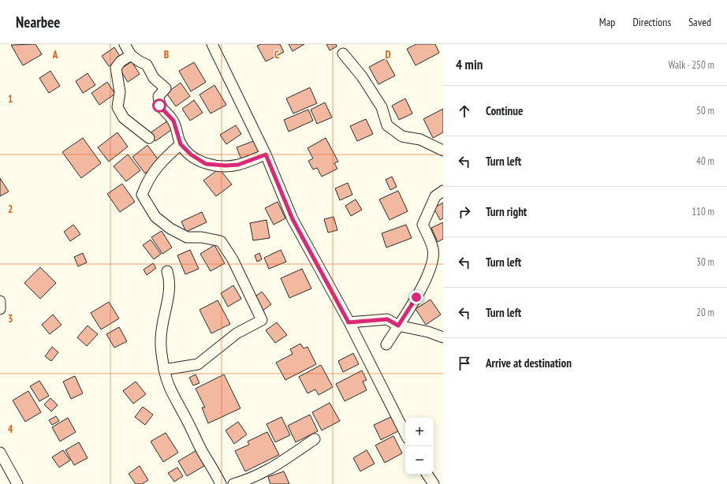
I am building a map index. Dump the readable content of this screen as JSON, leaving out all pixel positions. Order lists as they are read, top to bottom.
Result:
{
  "page": {
    "header": "Nearbee",
    "nav": ["Map", "Directions", "Saved"],
    "heading": ["4 min", "Walk · 250 m"],
    "list": [
      ["Continue", "50 m"],
      ["Turn left", "40 m"],
      ["Turn right", "110 m"],
      ["Turn left", "30 m"],
      ["Turn left", "20 m"],
      "Arrive at destination"
    ],
    "map_buttons": ["+", "−"]
  },
  "grid": {
    "columns": [
      "A",
      "B",
      "C",
      "D"
    ],
    "rows": [
      "1",
      "2",
      "3",
      "4"
    ]
  }
}
